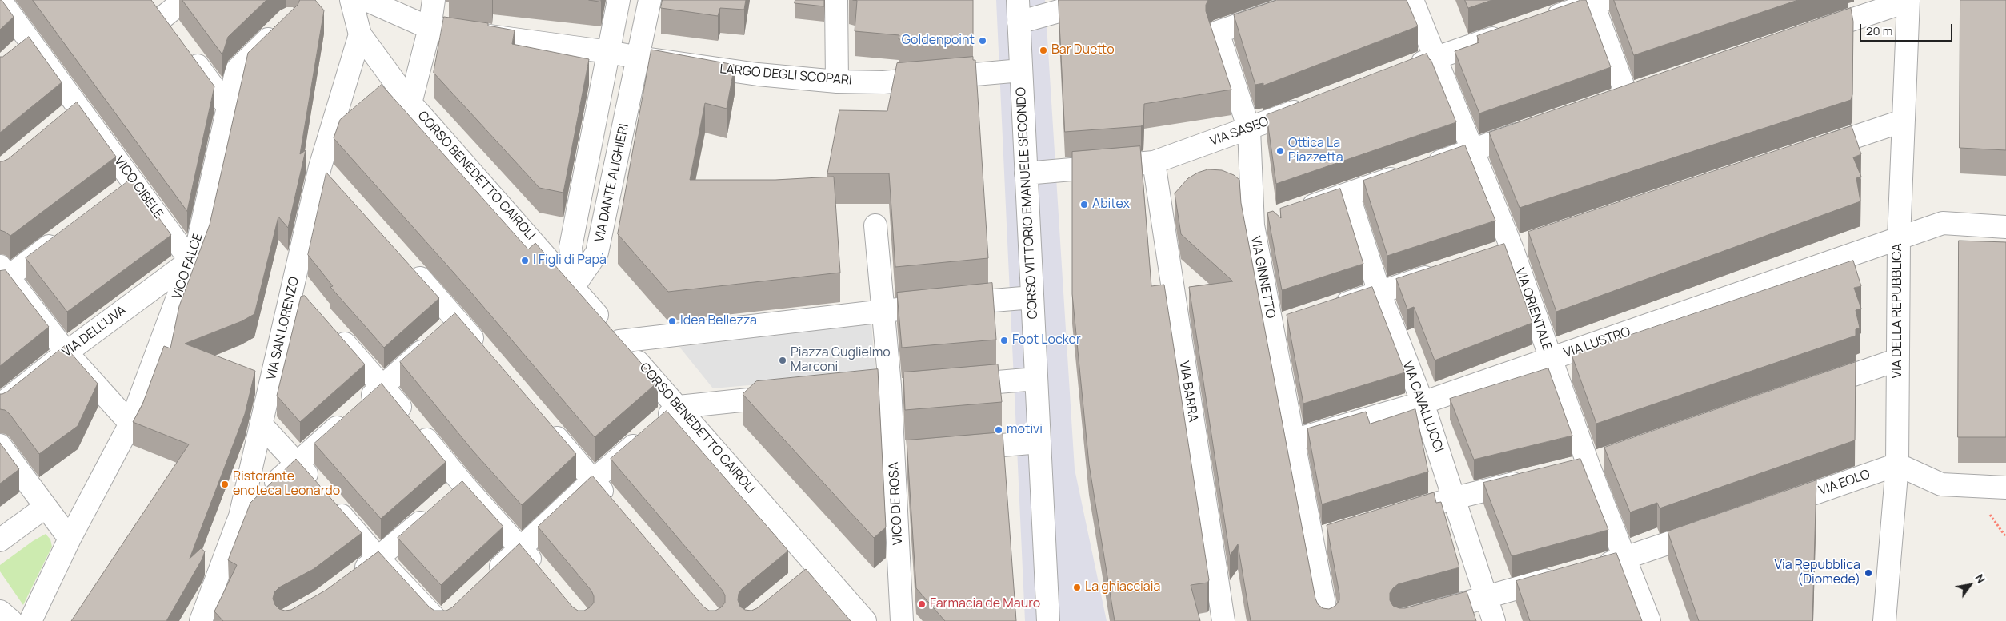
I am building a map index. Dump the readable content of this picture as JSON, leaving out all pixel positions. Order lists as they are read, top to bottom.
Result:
{
  "streets": {
    "street": [
      "LARGO DEGLI SCOPARI",
      "VIA SASEO",
      "CORSO BENEDETTO CAIROLI",
      "VIA DANTE ALIGHIERI",
      "VICO CIBELE",
      "CORSO VITTORIO EMANUELE SECONDO",
      "VICO FALCE",
      "VIA GINNETTO",
      "VIA ORIENTALE",
      "VIA DELLA REPUBBLICA",
      "VIA SAN LORENZO",
      "VIA DELL'UVA",
      "VIA LUSTRO",
      "VIA BARRA",
      "VIA CAVALLUCCI",
      "VIA EOLO",
      "VICO DE ROSA"
    ]
  },
  "crossings": [
    ["LARGO DEGLI SCOPARI", "VIA DANTE ALIGHIERI"],
    ["LARGO DEGLI SCOPARI", "CORSO VITTORIO EMANUELE SECONDO"],
    ["VIA SASEO", "CORSO VITTORIO EMANUELE SECONDO"],
    ["VIA SASEO", "VIA GINNETTO"],
    ["VIA SASEO", "VIA BARRA"],
    ["CORSO BENEDETTO CAIROLI", "VIA DANTE ALIGHIERI"],
    ["CORSO BENEDETTO CAIROLI", "VIA SAN LORENZO"],
    ["VICO CIBELE", "VICO FALCE"],
    ["VICO CIBELE", "VIA DELL'UVA"],
    ["VICO FALCE", "VIA DELL'UVA"],
    ["VIA GINNETTO", "VIA LUSTRO"],
    ["VIA ORIENTALE", "VIA LUSTRO"],
    ["VIA DELLA REPUBBLICA", "VIA LUSTRO"],
    ["VIA DELLA REPUBBLICA", "VIA EOLO"],
    ["VIA LUSTRO", "VIA CAVALLUCCI"]
  ],
  "places": [
    "Goldenpoint",
    "Bar Duetto",
    "Ottica La Piazzetta",
    "Abitex",
    "I Figli di Papà",
    "Idea Bellezza",
    "Foot Locker",
    "Piazza Guglielmo Marconi",
    "motivi",
    "Ristorante enoteca Leonardo",
    "Via Repubblica (Diomede)",
    "La ghiacciaia",
    "Farmacia de Mauro"
  ],
  "scale_bar": "20 m",
  "north": "top right"
}
